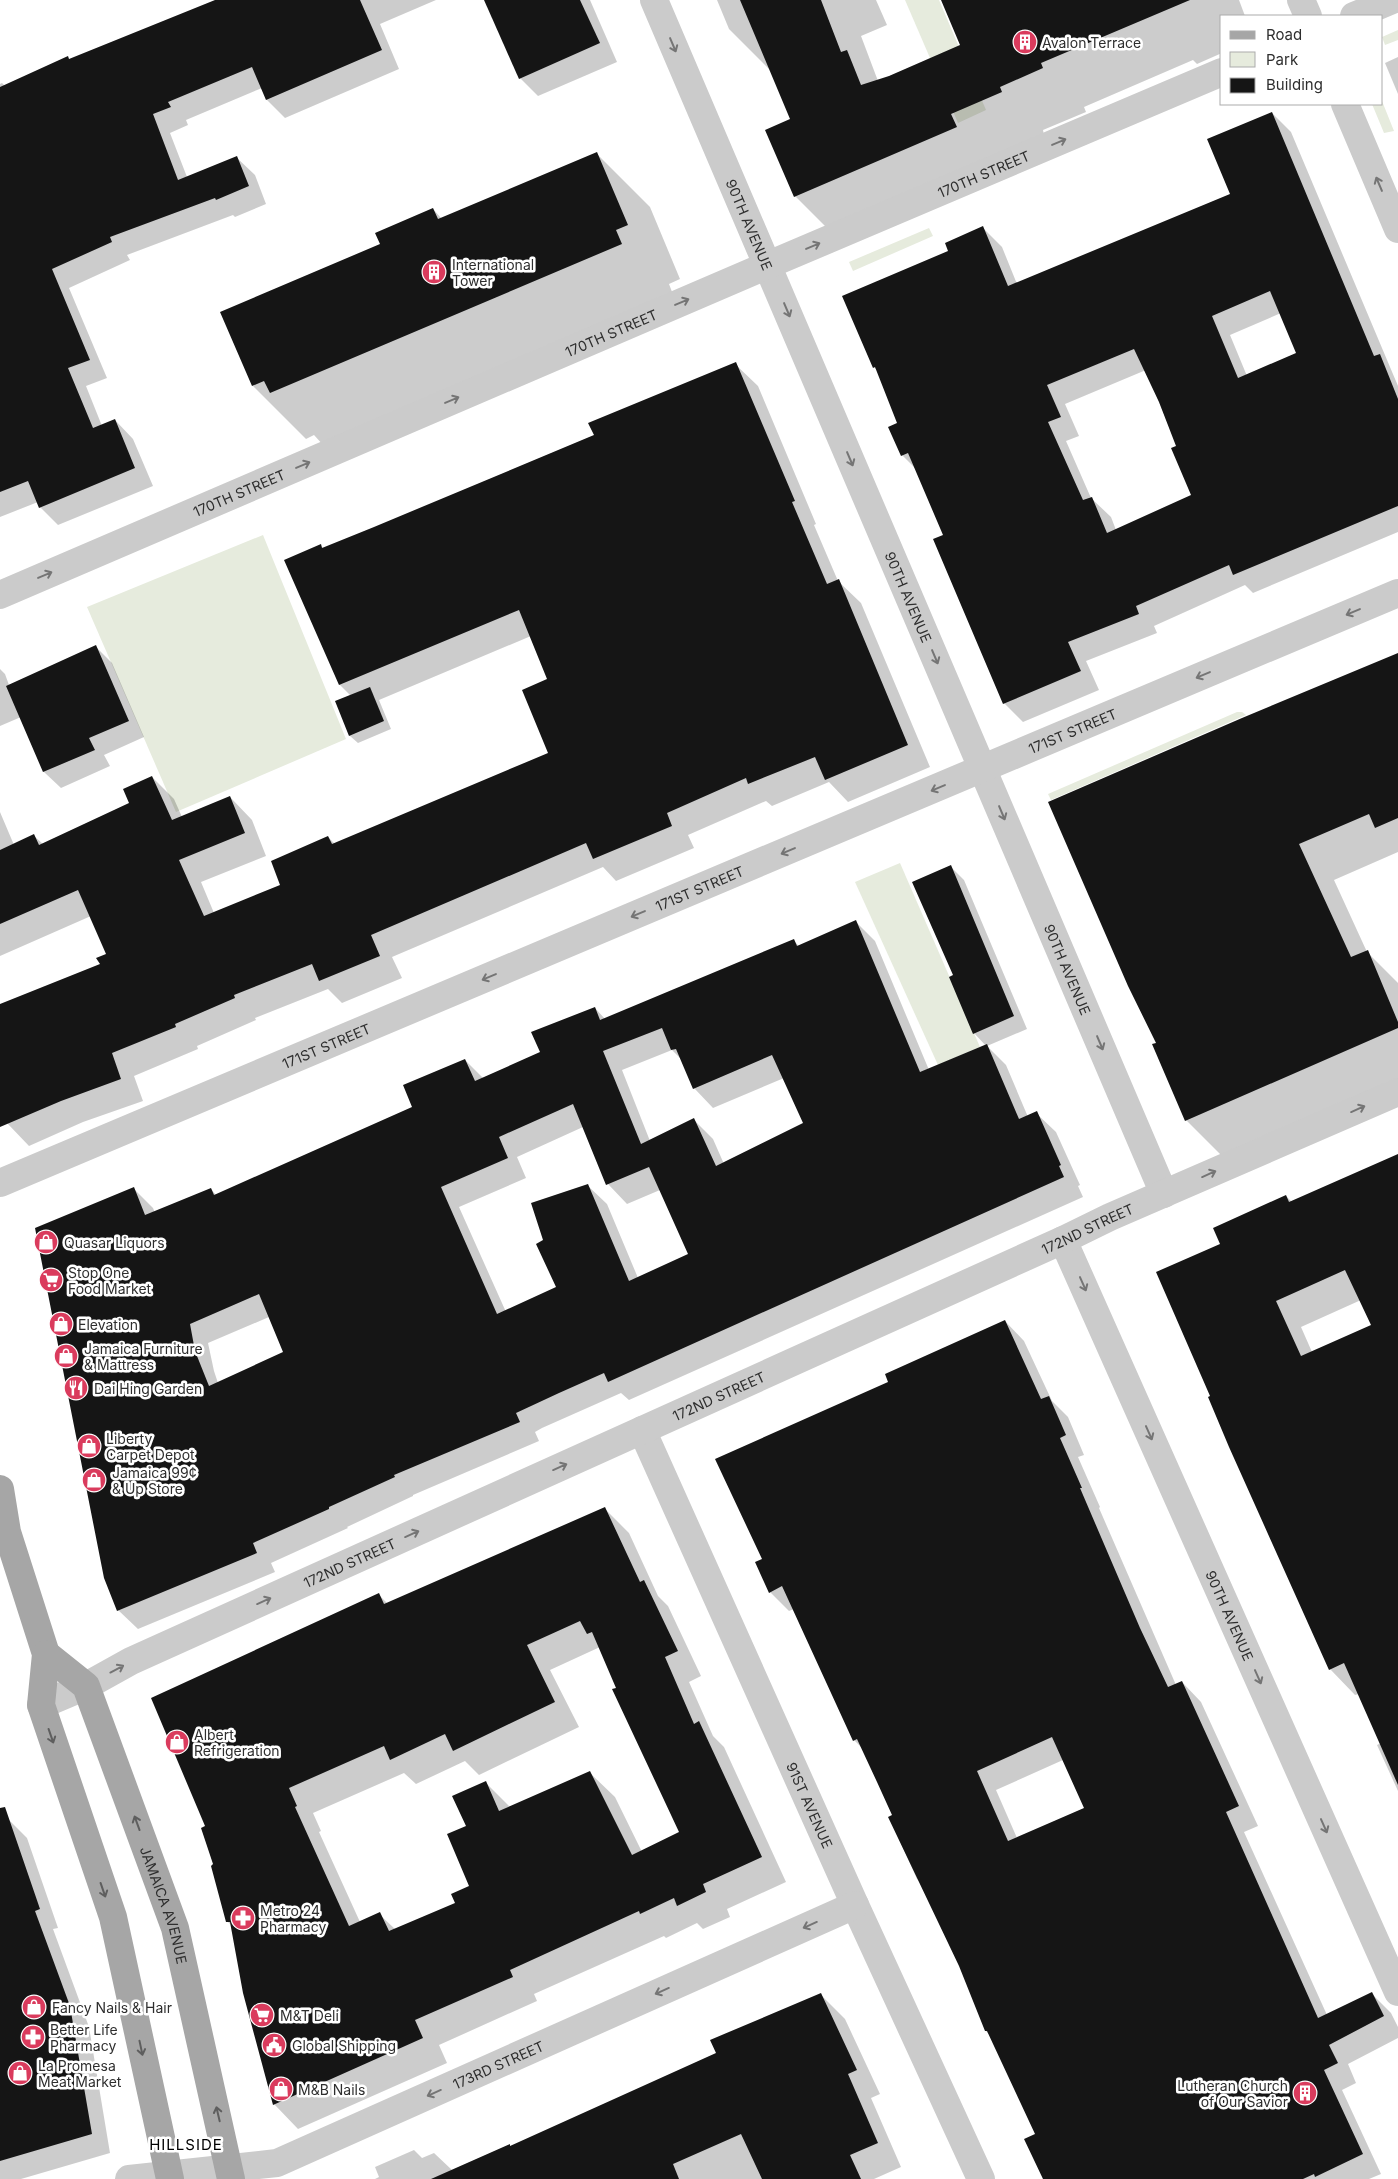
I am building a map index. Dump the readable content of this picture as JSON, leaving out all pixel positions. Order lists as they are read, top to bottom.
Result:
{
  "streets": {
    "main road": ["JAMAICA AVENUE"],
    "street": [
      "170TH STREET",
      "90TH AVENUE",
      "171ST STREET",
      "172ND STREET",
      "91ST AVENUE",
      "173RD STREET"
    ]
  },
  "crossings": [
    ["170TH STREET", "90TH AVENUE"],
    ["90TH AVENUE", "171ST STREET"],
    ["90TH AVENUE", "172ND STREET"],
    ["172ND STREET", "91ST AVENUE"],
    ["172ND STREET", "JAMAICA AVENUE"],
    ["91ST AVENUE", "173RD STREET"],
    ["JAMAICA AVENUE", "173RD STREET"]
  ],
  "one_way": [
    "170TH STREET",
    "90TH AVENUE",
    "171ST STREET",
    "172ND STREET",
    "173RD STREET"
  ],
  "districts": ["HILLSIDE"],
  "places": {
    "building": ["Avalon Terrace", "International Tower", "Lutheran Church of Our Savior"],
    "shop": [
      "Quasar Liquors",
      "Elevation",
      "Jamaica Furniture & Mattress",
      "Liberty Carpet Depot",
      "Jamaica 99¢ & Up Store",
      "Albert Refrigeration",
      "Fancy Nails & Hair",
      "La Promesa Meat Market",
      "M&B Nails"
    ],
    "supermarket": ["Stop One Food Market", "M&T Deli"],
    "restaurant": ["Dai Hing Garden"],
    "pharmacy": ["Metro 24 Pharmacy", "Better Life Pharmacy"],
    "public building": ["Global Shipping"]
  },
  "legend": ["Road", "Park", "Building"]
}
